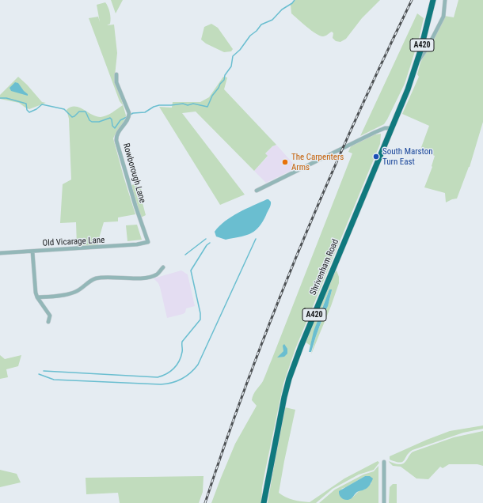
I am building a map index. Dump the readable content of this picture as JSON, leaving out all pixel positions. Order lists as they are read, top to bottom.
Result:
{
  "streets": {
    "highway": ["A420", "Shrivenham Road"],
    "street": ["Rowborough Lane", "Old Vicarage Lane"]
  },
  "crossings": [
    ["Rowborough Lane", "Old Vicarage Lane"]
  ],
  "places": ["South Marston Turn East", "The Carpenters Arms"]
}
